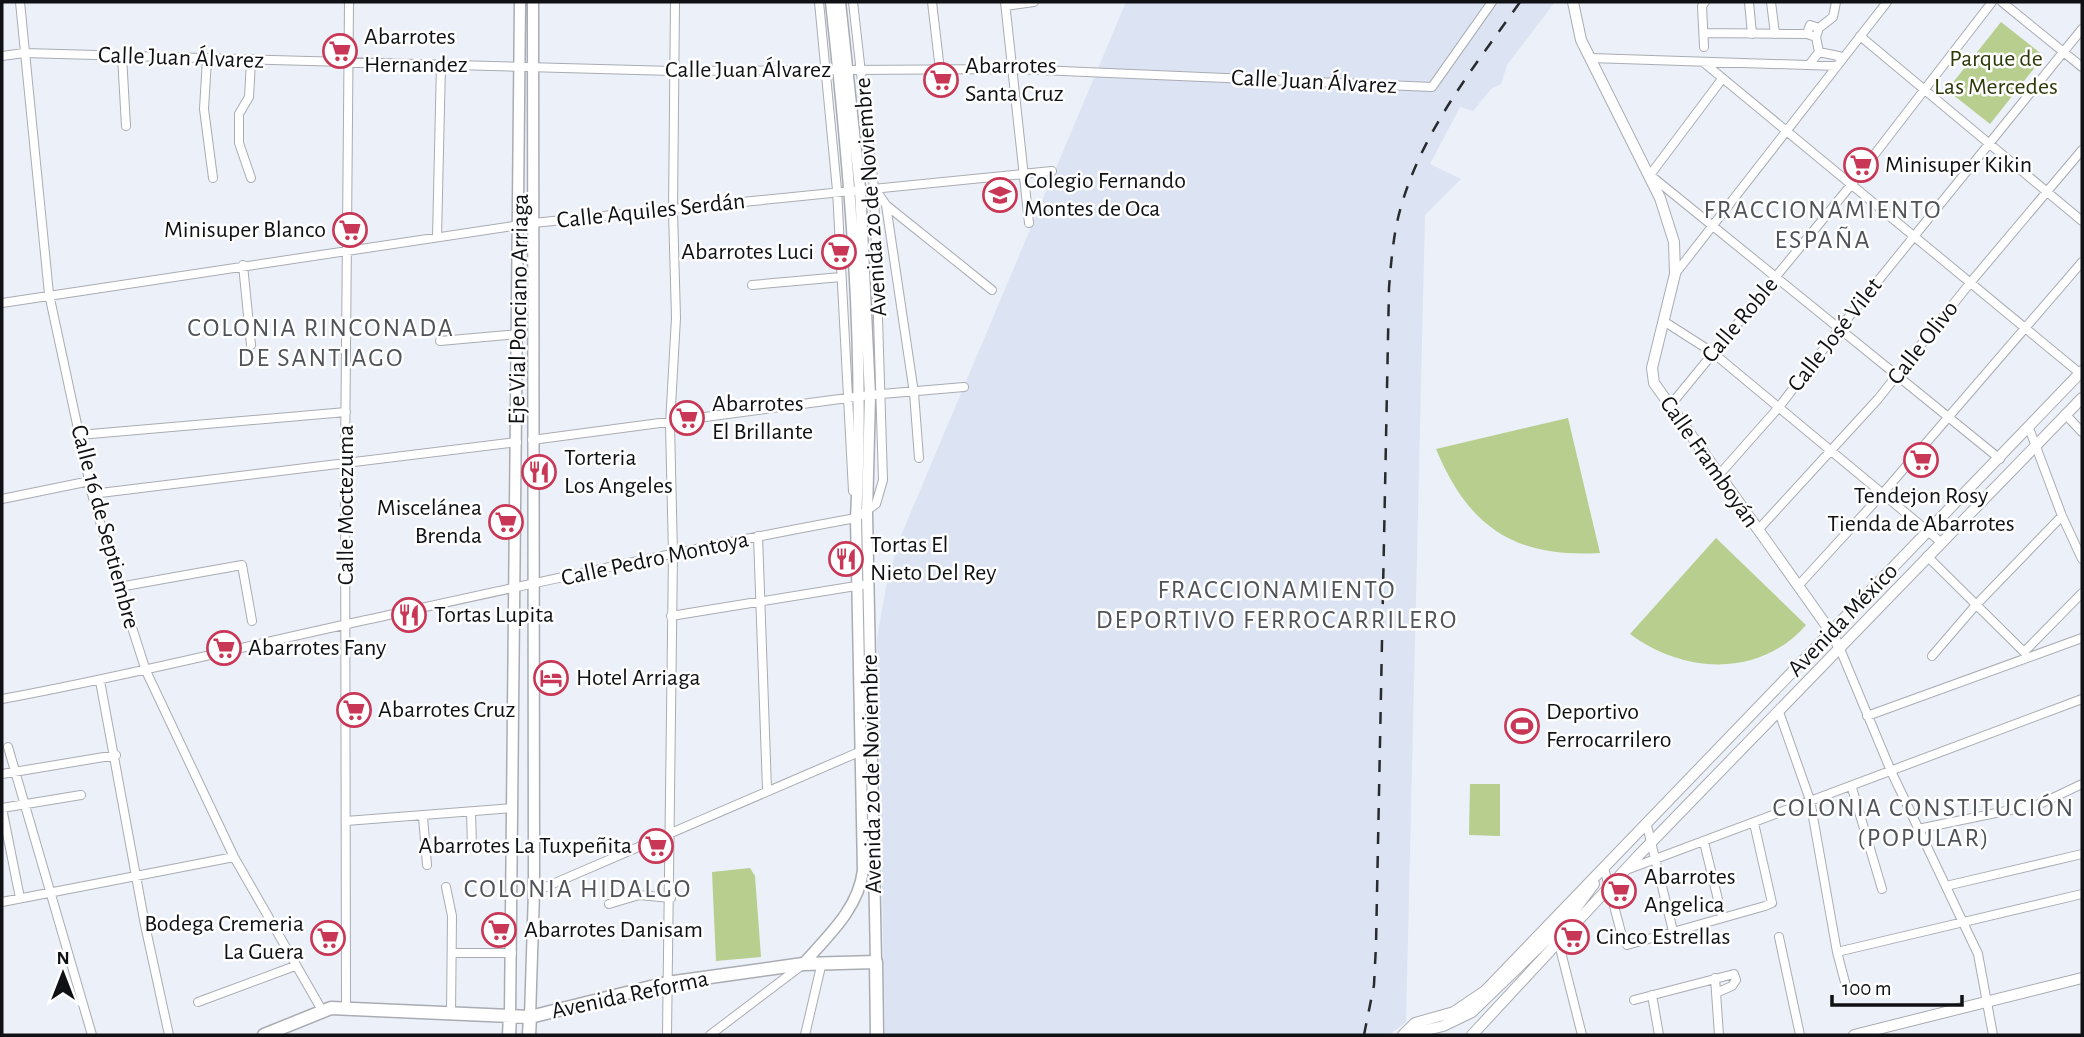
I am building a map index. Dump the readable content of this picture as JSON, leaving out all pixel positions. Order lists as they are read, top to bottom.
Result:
{
  "streets": {
    "main road": ["Avenida 20 de Noviembre", "Eje Vial Ponciano Arriaga", "Avenida Reforma"],
    "street": [
      "Calle Juan Álvarez",
      "Calle Aquiles Serdán",
      "Calle Roble",
      "Calle José Vilet",
      "Calle Olivo",
      "Calle Framboyán",
      "Calle Moctezuma",
      "Calle 16 de Septiembre",
      "Calle Pedro Montoya",
      "Avenida México"
    ]
  },
  "crossings": [
    ["Calle Juan Álvarez", "Avenida 20 de Noviembre"],
    ["Calle Juan Álvarez", "Eje Vial Ponciano Arriaga"],
    ["Calle Juan Álvarez", "Calle Moctezuma"],
    ["Calle Juan Álvarez", "Calle 16 de Septiembre"],
    ["Avenida 20 de Noviembre", "Calle Aquiles Serdán"],
    ["Avenida 20 de Noviembre", "Calle Pedro Montoya"],
    ["Avenida 20 de Noviembre", "Avenida Reforma"],
    ["Calle Aquiles Serdán", "Eje Vial Ponciano Arriaga"],
    ["Calle Aquiles Serdán", "Calle Moctezuma"],
    ["Calle Aquiles Serdán", "Calle 16 de Septiembre"],
    ["Eje Vial Ponciano Arriaga", "Calle Pedro Montoya"],
    ["Eje Vial Ponciano Arriaga", "Avenida Reforma"],
    ["Calle Roble", "Calle Framboyán"],
    ["Calle José Vilet", "Calle Framboyán"],
    ["Calle Olivo", "Calle Framboyán"],
    ["Calle Framboyán", "Avenida México"],
    ["Calle Moctezuma", "Calle Pedro Montoya"],
    ["Calle Moctezuma", "Avenida Reforma"],
    ["Calle 16 de Septiembre", "Calle Pedro Montoya"],
    ["Calle 16 de Septiembre", "Avenida Reforma"]
  ],
  "districts": [
    "FRACCIONAMIENTO ESPAÑA",
    "COLONIA RINCONADA DE SANTIAGO",
    "FRACCIONAMIENTO DEPORTIVO FERROCARRILERO",
    "COLONIA CONSTITUCIÓN (POPULAR)",
    "COLONIA HIDALGO"
  ],
  "parks": ["Parque de Las Mercedes"],
  "places": {
    "supermarket": [
      "Abarrotes Hernandez",
      "Abarrotes Santa Cruz",
      "Minisuper Kikin",
      "Minisuper Blanco",
      "Abarrotes Luci",
      "Abarrotes El Brillante",
      "Tendejon Rosy Tienda de Abarrotes",
      "Miscelánea Brenda",
      "Abarrotes Fany",
      "Abarrotes Cruz",
      "Abarrotes La Tuxpeñita",
      "Abarrotes Angelica",
      "Abarrotes Danisam",
      "Cinco Estrellas",
      "Bodega Cremeria La Guera"
    ],
    "school or university": ["Colegio Fernando Montes de Oca"],
    "restaurant": ["Torteria Los Angeles", "Tortas El Nieto Del Rey", "Tortas Lupita"],
    "hotel": ["Hotel Arriaga"],
    "sports": ["Deportivo Ferrocarrilero"]
  },
  "scale_bar": "100 m",
  "north": "top"
}
